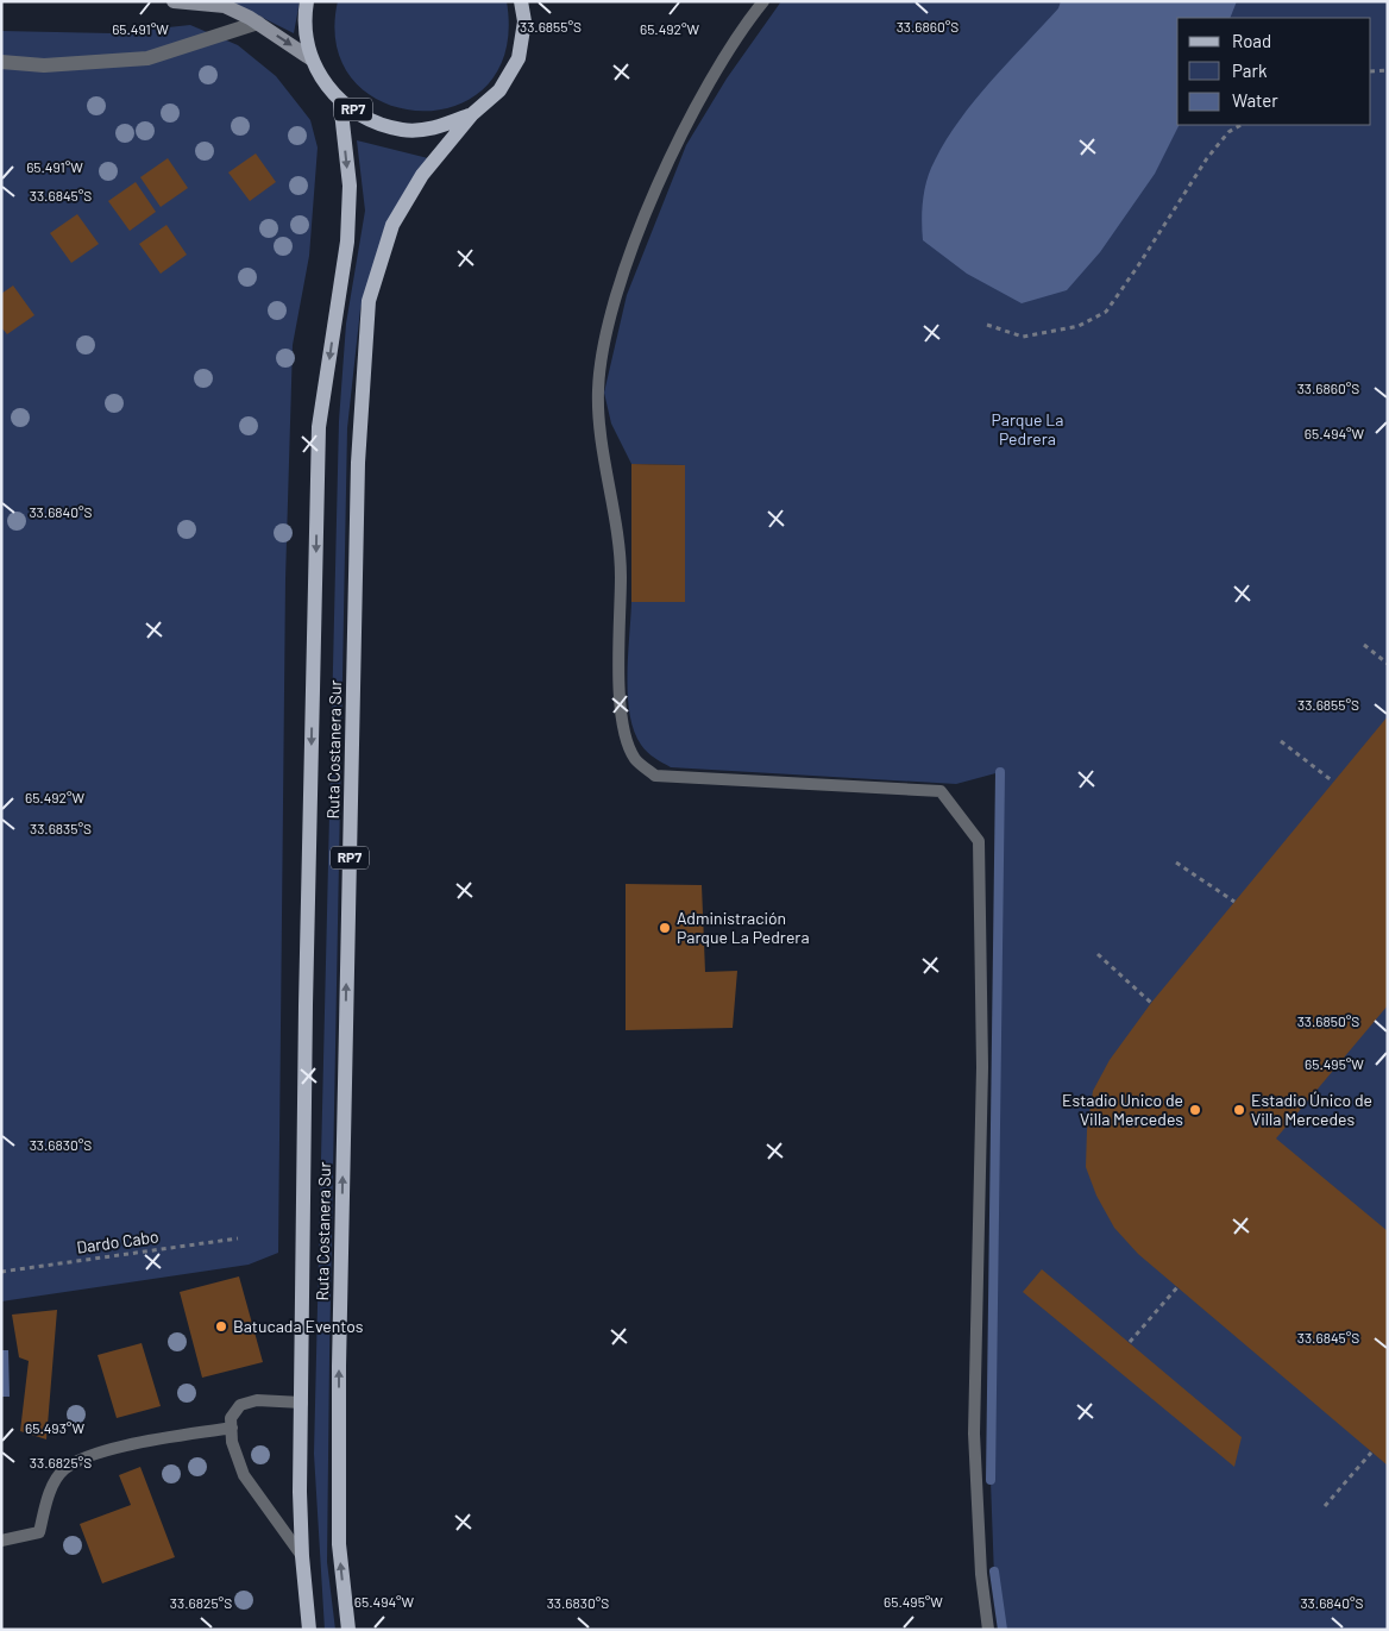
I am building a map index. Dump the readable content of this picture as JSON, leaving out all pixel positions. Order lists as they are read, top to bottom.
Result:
{
  "streets": {
    "main road": ["RP7", "Ruta Costanera Sur"],
    "path": ["Dardo Cabo"]
  },
  "parks": ["Parque La Pedrera"],
  "places": [
    "Administración Parque La Pedrera",
    "Estadio Unico de Villa Mercedes",
    "Estadio Único de Villa Mercedes",
    "Batucada Eventos"
  ],
  "legend": ["Road", "Park", "Water"],
  "coordinates": [
    "33.6855°S",
    "33.6860°S",
    "65.491°W",
    "65.492°W",
    "33.6845°S",
    "65.494°W",
    "33.6840°S",
    "33.6835°S",
    "33.6850°S",
    "65.495°W",
    "33.6830°S",
    "65.493°W",
    "33.6825°S"
  ]
}
